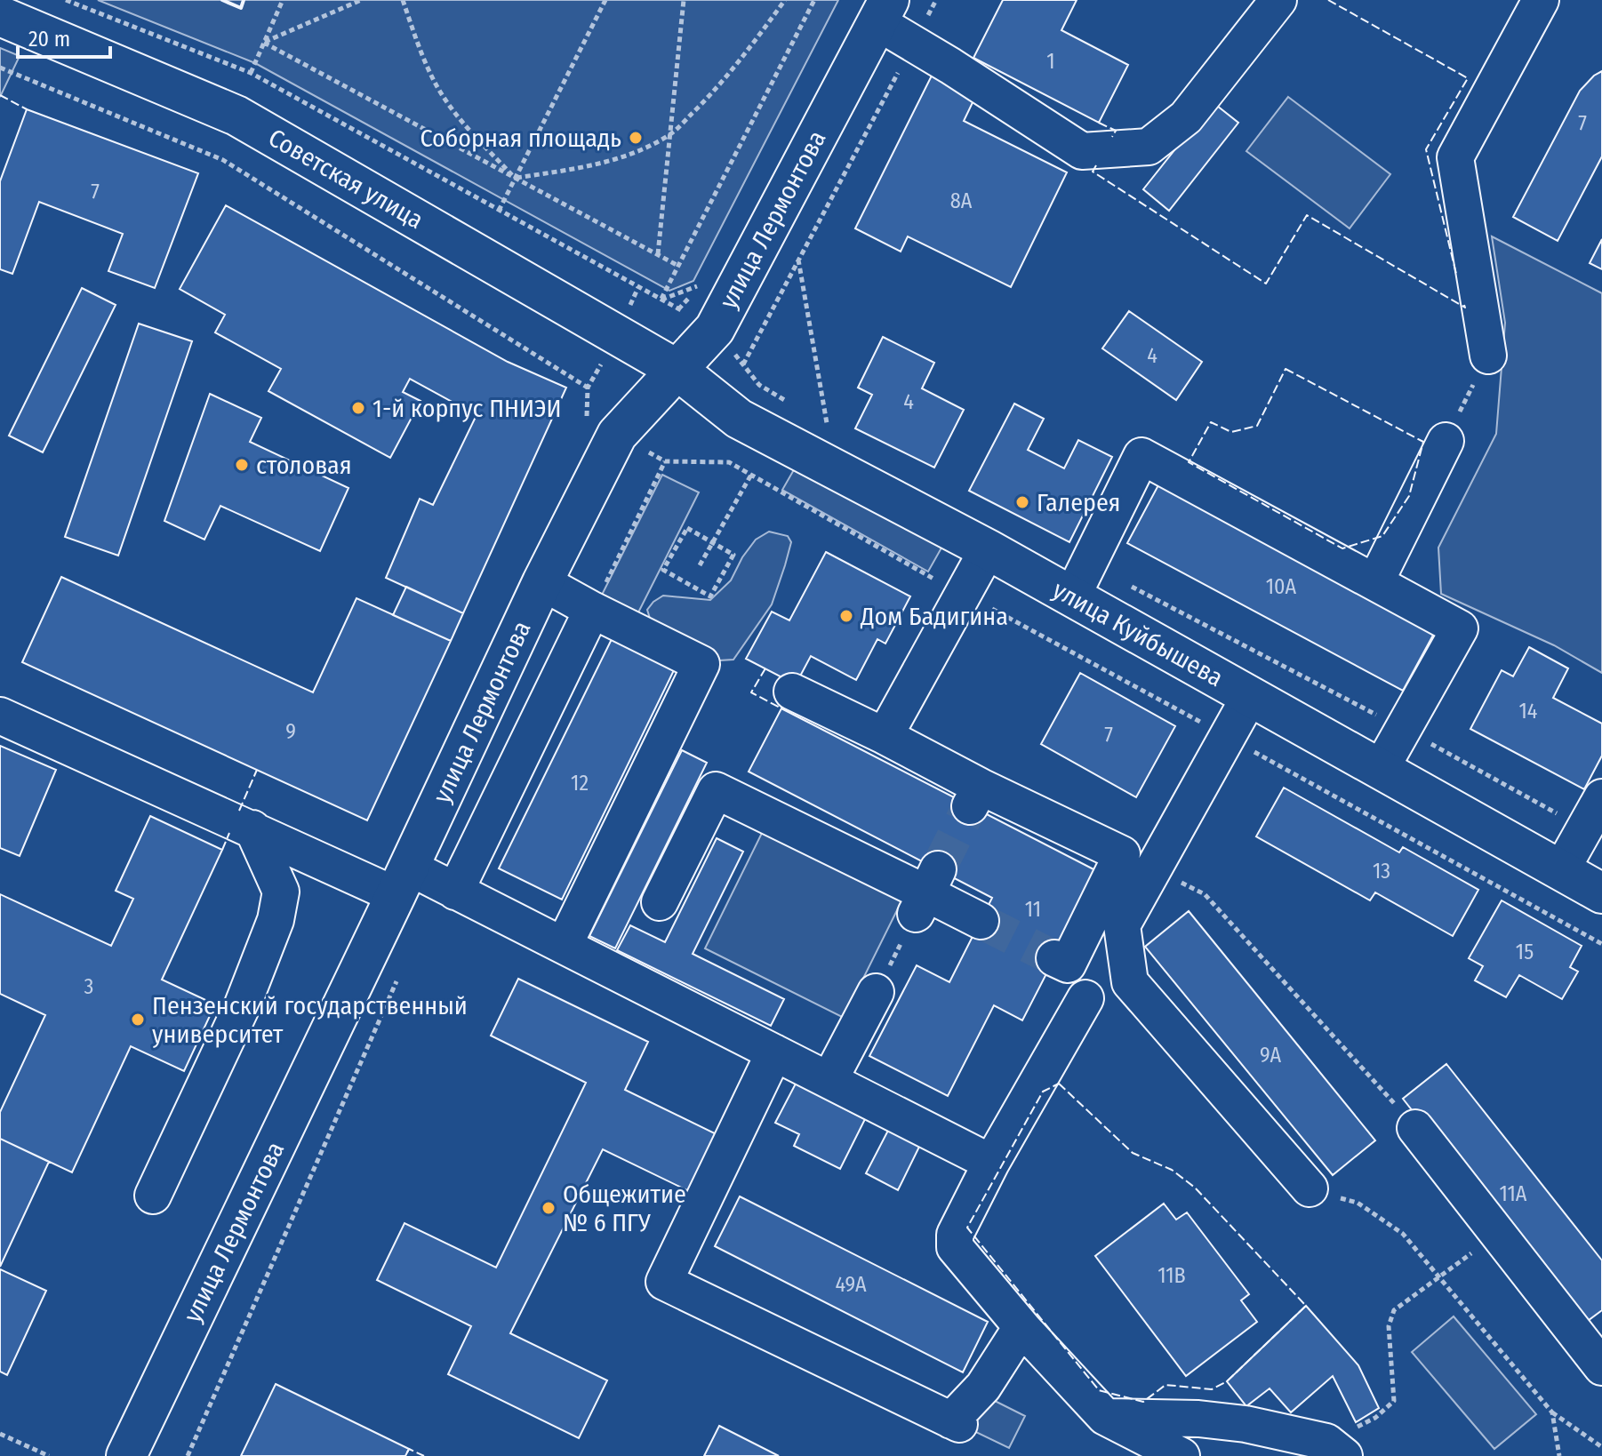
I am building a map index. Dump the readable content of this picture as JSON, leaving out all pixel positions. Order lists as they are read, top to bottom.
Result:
{
  "streets": {
    "main road": ["Советская улица", "улица Лермонтова", "улица Куйбышева"]
  },
  "crossings": [
    ["Советская улица", "улица Лермонтова"],
    ["Советская улица", "улица Куйбышева"],
    ["улица Лермонтова", "улица Куйбышева"]
  ],
  "places": [
    "Соборная площадь",
    "1-й корпус ПНИЭИ",
    "столовая",
    "Галерея",
    "Дом Бадигина",
    "Пензенский государственный университет",
    "Общежитие № 6 ПГУ"
  ],
  "house_numbers": [
    "1",
    "7",
    "7",
    "8А",
    "4",
    "4",
    "10А",
    "14",
    "9",
    "7",
    "12",
    "13",
    "11",
    "15",
    "3",
    "9А",
    "11А",
    "11В",
    "49А"
  ],
  "scale_bar": "20 m"
}
